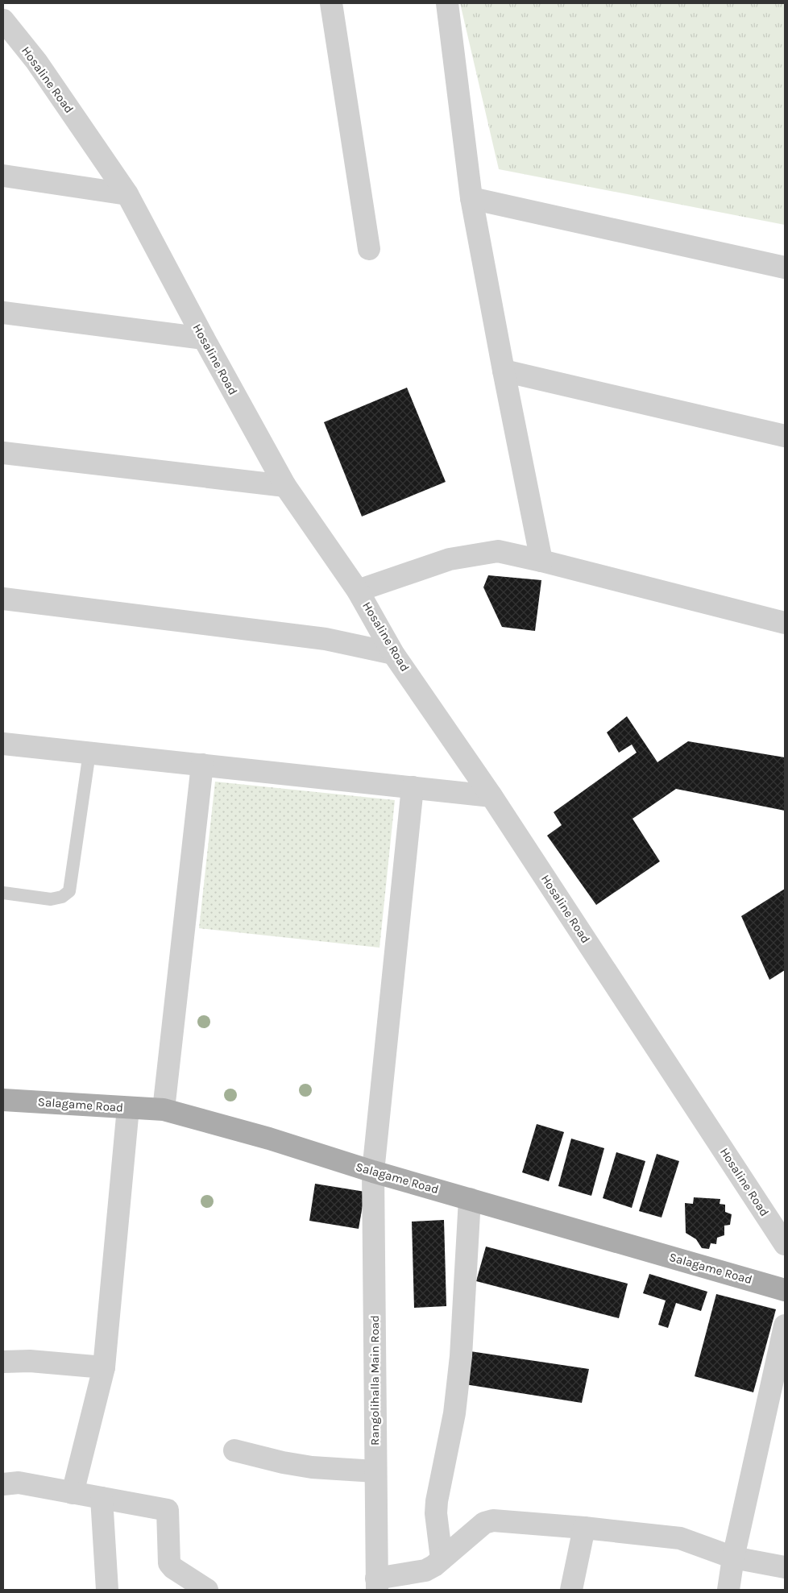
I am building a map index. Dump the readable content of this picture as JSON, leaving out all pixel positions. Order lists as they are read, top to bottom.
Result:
{
  "streets": {
    "main road": ["Salagame Road"],
    "street": ["Hosaline Road", "Rangolihalla Main Road"]
  },
  "crossings": [
    ["Salagame Road", "Rangolihalla Main Road"]
  ]
}
